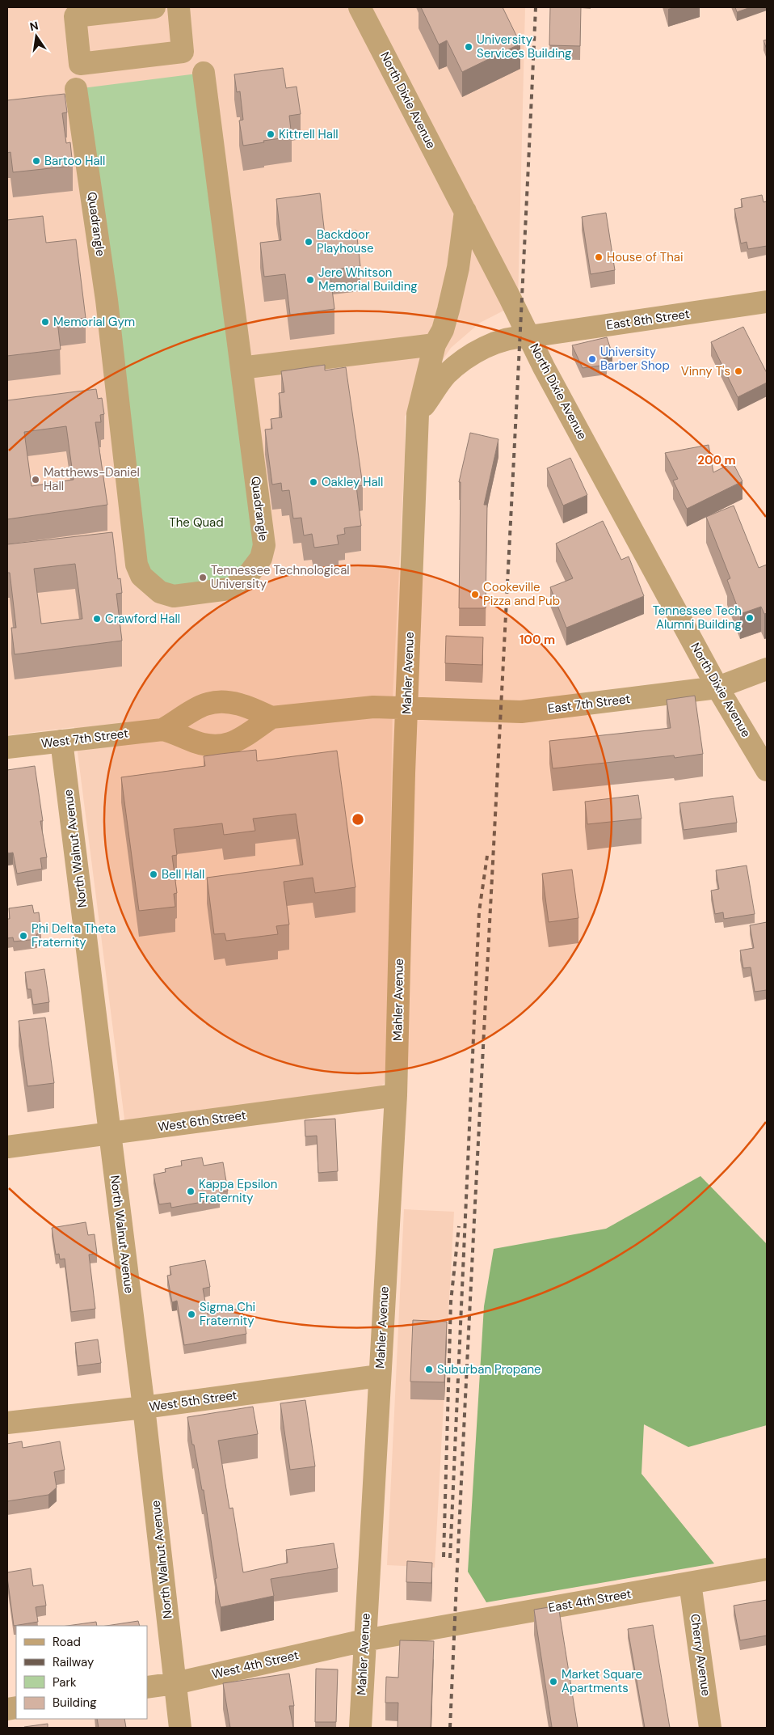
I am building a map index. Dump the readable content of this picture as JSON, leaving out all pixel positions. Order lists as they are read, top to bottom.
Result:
{
  "streets": {
    "street": [
      "North Dixie Avenue",
      "Quadrangle",
      "East 8th Street",
      "Mahler Avenue",
      "East 7th Street",
      "West 7th Street",
      "North Walnut Avenue",
      "West 6th Street",
      "West 5th Street",
      "East 4th Street",
      "Cherry Avenue",
      "West 4th Street"
    ]
  },
  "crossings": [
    ["North Dixie Avenue", "East 8th Street"],
    ["North Dixie Avenue", "Mahler Avenue"],
    ["North Dixie Avenue", "East 7th Street"],
    ["Mahler Avenue", "East 7th Street"],
    ["Mahler Avenue", "West 7th Street"],
    ["Mahler Avenue", "West 6th Street"],
    ["Mahler Avenue", "West 5th Street"],
    ["Mahler Avenue", "East 4th Street"],
    ["Mahler Avenue", "West 4th Street"],
    ["East 7th Street", "West 7th Street"],
    ["West 7th Street", "North Walnut Avenue"],
    ["North Walnut Avenue", "West 6th Street"],
    ["North Walnut Avenue", "West 5th Street"],
    ["North Walnut Avenue", "West 4th Street"],
    ["East 4th Street", "Cherry Avenue"],
    ["East 4th Street", "West 4th Street"]
  ],
  "parks": ["The Quad"],
  "places": [
    "University Services Building",
    "Kittrell Hall",
    "Bartoo Hall",
    "Backdoor Playhouse",
    "House of Thai",
    "Jere Whitson Memorial Building",
    "Memorial Gym",
    "University Barber Shop",
    "Vinny T's",
    "Matthews-Daniel Hall",
    "Oakley Hall",
    "Tennessee Technological University",
    "Cookeville Pizza and Pub",
    "Tennessee Tech Alumni Building",
    "Crawford Hall",
    "Bell Hall",
    "Phi Delta Theta Fraternity",
    "Kappa Epsilon Fraternity",
    "Sigma Chi Fraternity",
    "Suburban Propane",
    "Market Square Apartments"
  ],
  "legend": [
    "Road",
    "Railway",
    "Park",
    "Building"
  ],
  "north": "top",
  "rings": ["200 m", "100 m"]
}
